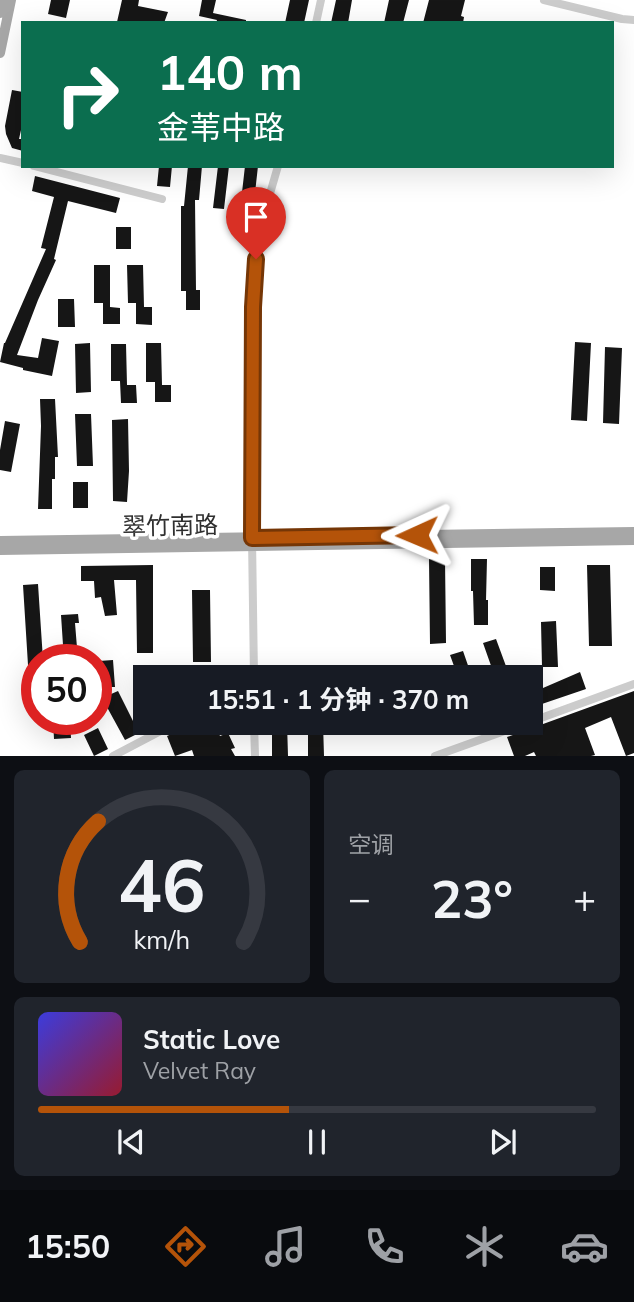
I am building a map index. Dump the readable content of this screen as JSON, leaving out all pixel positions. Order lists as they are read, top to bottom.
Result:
{
  "streets": {
    "main road": ["翠竹南路"]
  },
  "page": {
    "turn": ["140 m", "金苇中路"],
    "limit": "50",
    "trip": "15:51 · 1 分钟 · 370 m",
    "tile": "空调",
    "heat": ["−", "23°", "+"],
    "song": ["Static Love", "Velvet Ray"],
    "tabs": "15:50",
    "gauge": ["46", "km/h"]
  }
}
